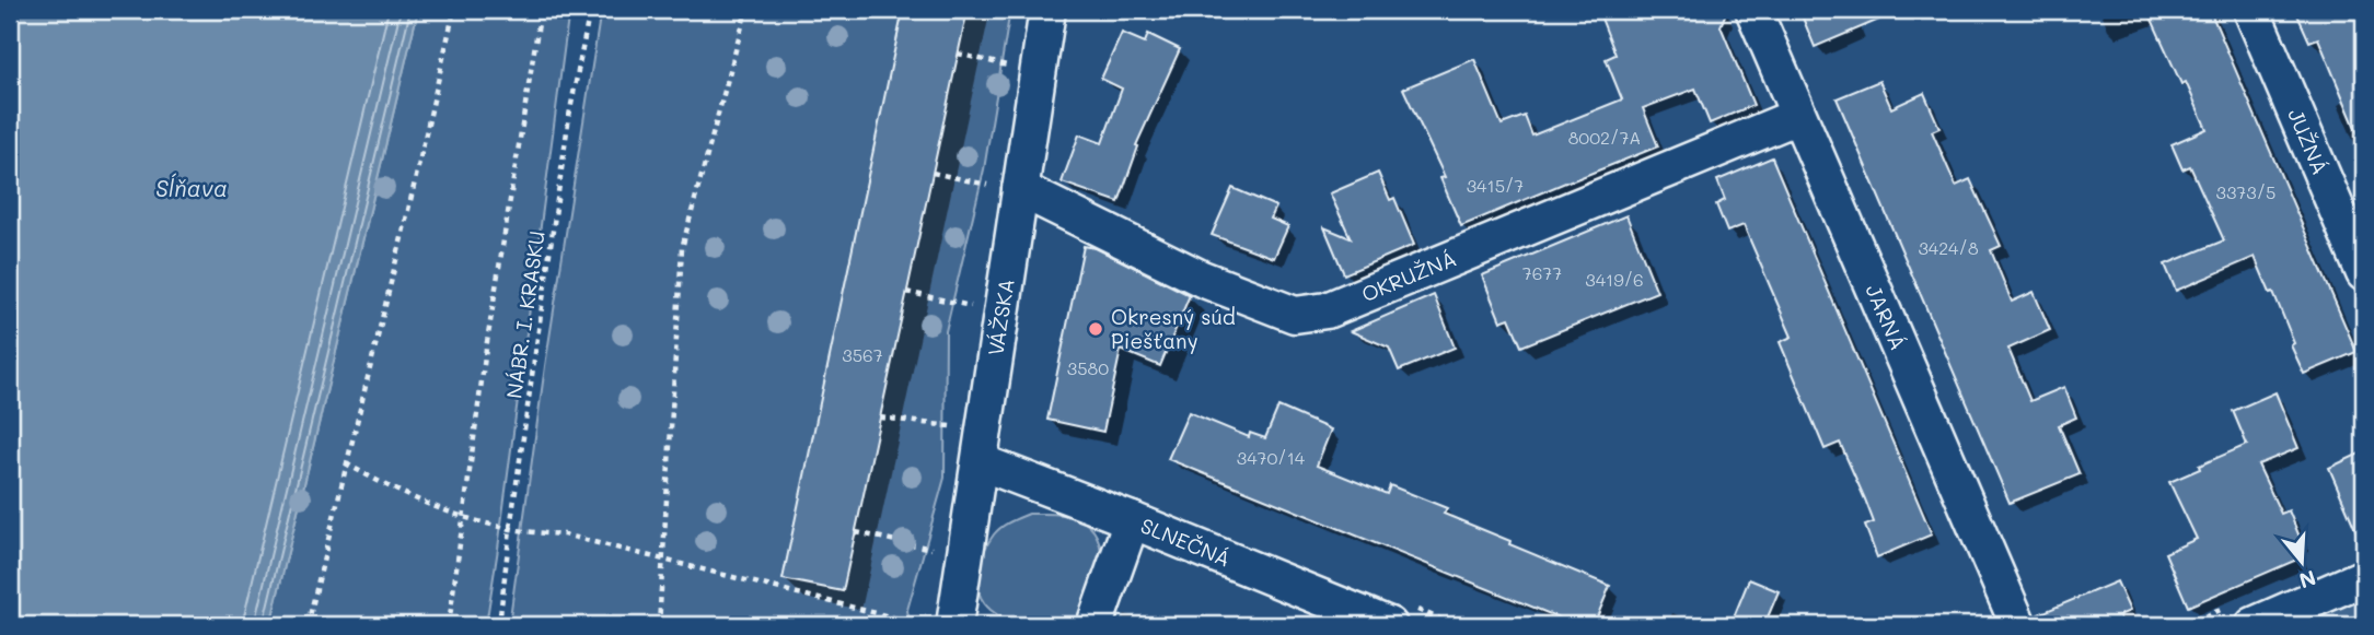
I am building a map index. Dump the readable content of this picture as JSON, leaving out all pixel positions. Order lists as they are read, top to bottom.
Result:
{
  "streets": {
    "street": [
      "JUŽNÁ",
      "OKRUŽNÁ",
      "VÁŽSKA",
      "JARNÁ",
      "SLNEČNÁ"
    ],
    "path": ["NÁBR. I. KRASKU"]
  },
  "crossings": [
    ["OKRUŽNÁ", "VÁŽSKA"],
    ["OKRUŽNÁ", "JARNÁ"],
    ["VÁŽSKA", "SLNEČNÁ"]
  ],
  "water": ["Sĺňava"],
  "places": ["Okresný súd Piešťany"],
  "house_numbers": [
    "8002/7A",
    "3415/7",
    "3373/5",
    "3424/8",
    "7677",
    "3419/6",
    "3567",
    "3580",
    "3470/14"
  ],
  "north": "bottom"
}
